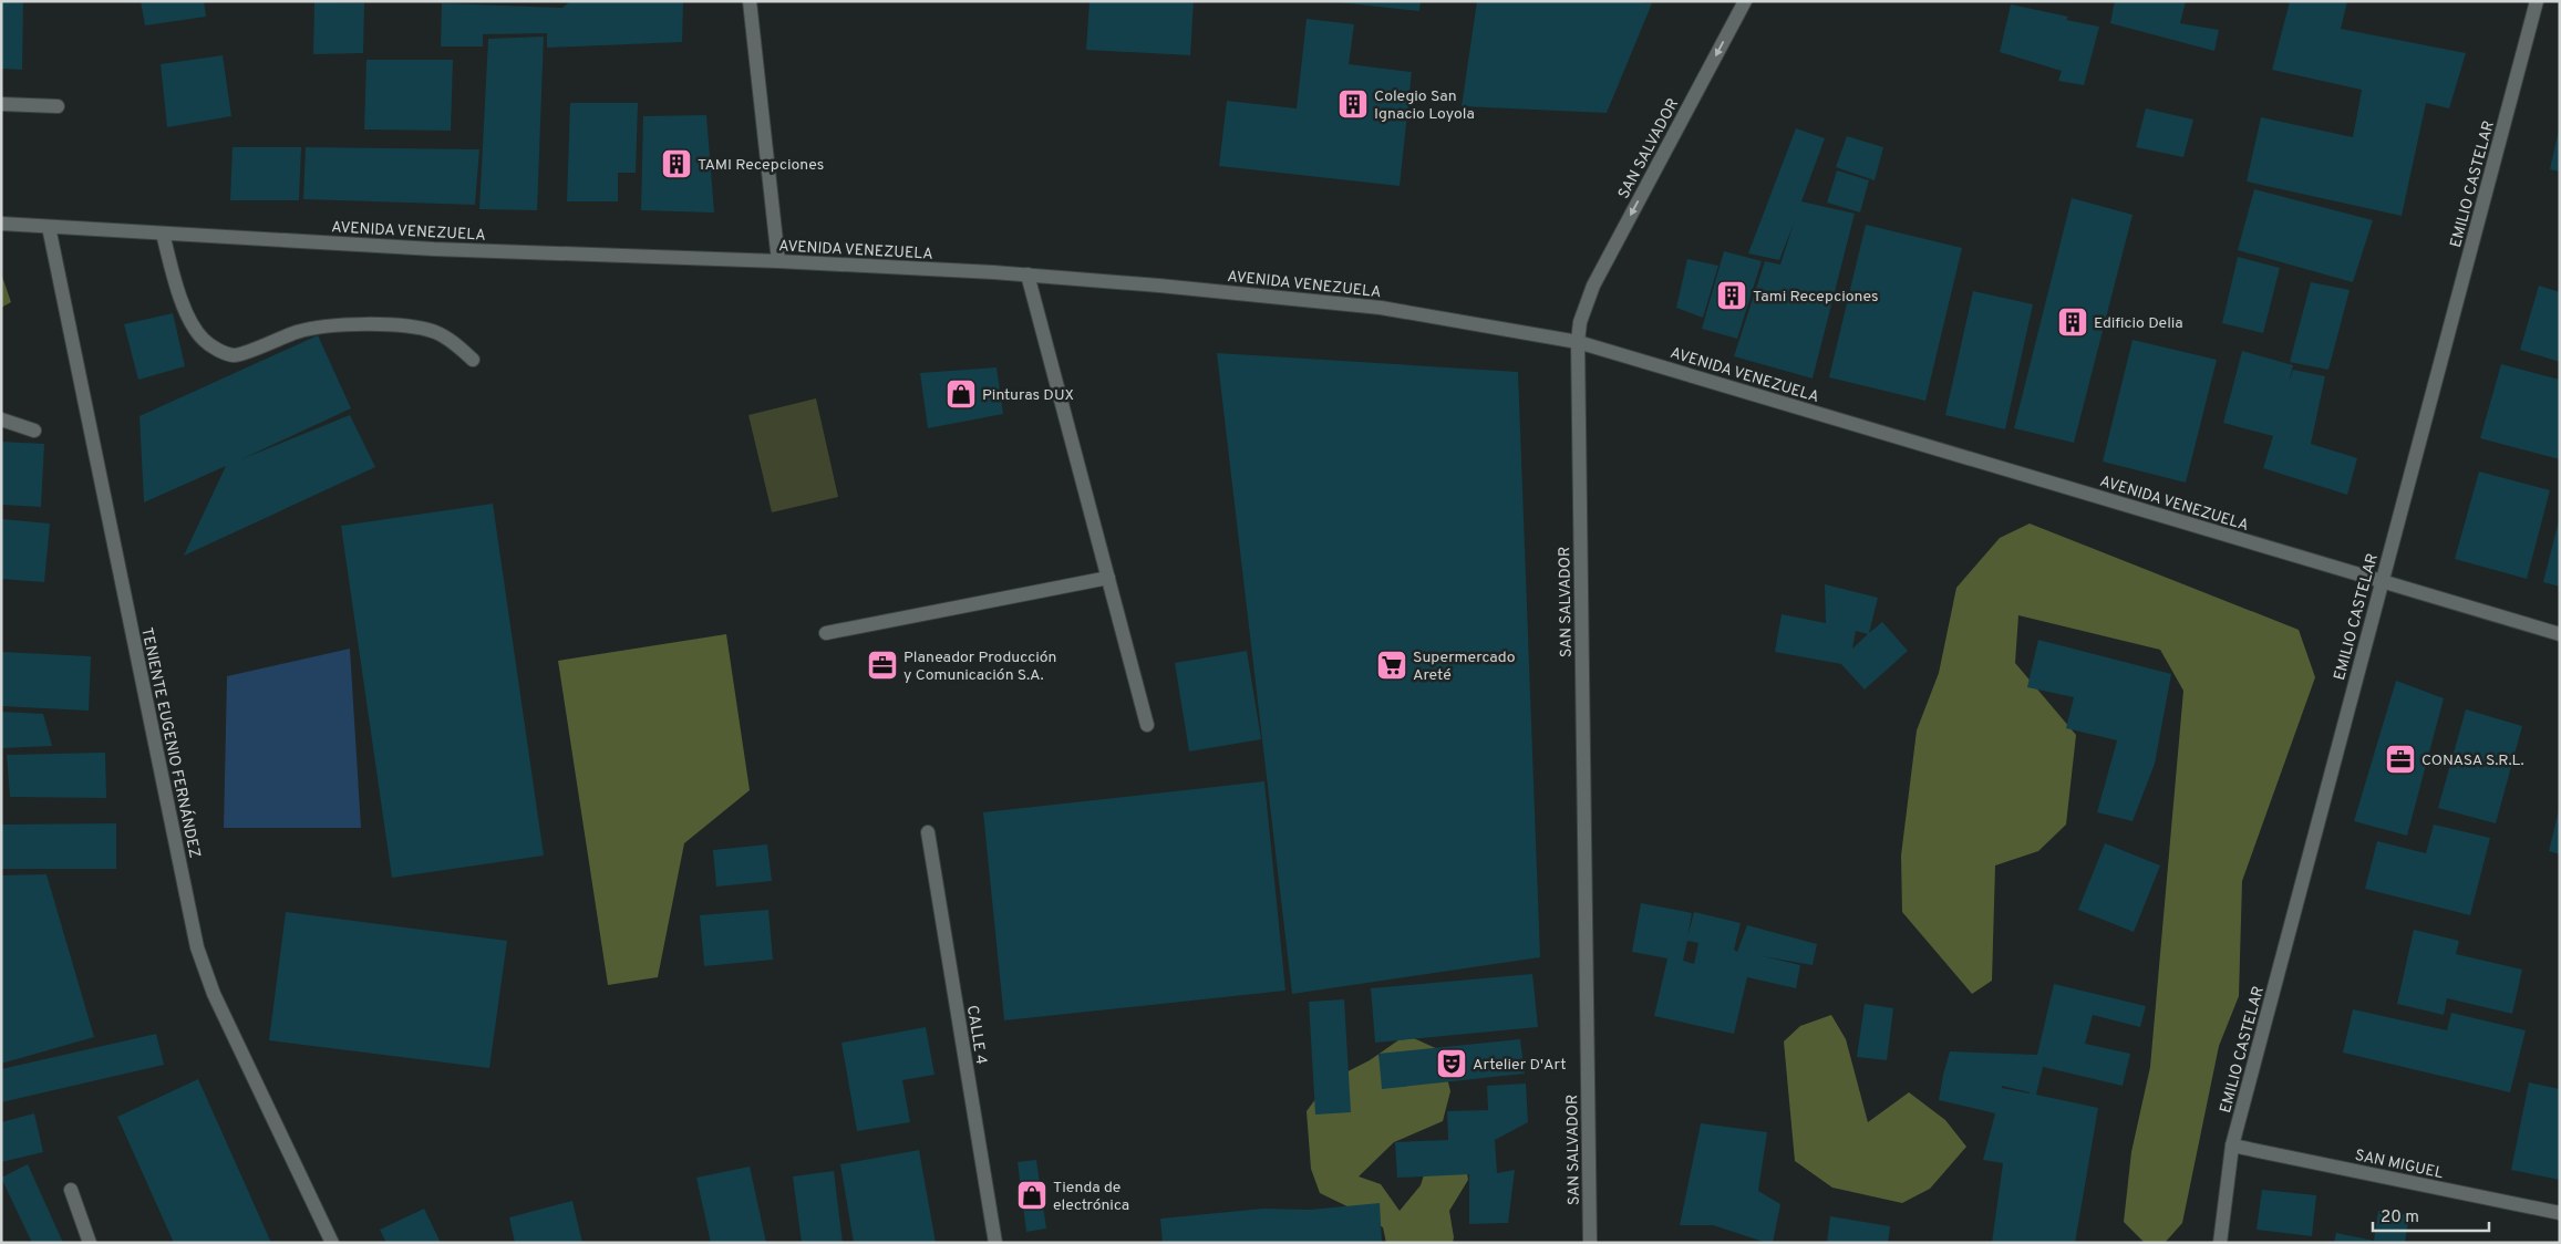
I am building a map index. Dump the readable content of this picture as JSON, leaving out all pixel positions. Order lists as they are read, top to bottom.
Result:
{
  "streets": {
    "street": [
      "SAN SALVADOR",
      "EMILIO CASTELAR",
      "AVENIDA VENEZUELA",
      "TENIENTE EUGENIO FERNÁNDEZ",
      "CALLE 4",
      "SAN MIGUEL"
    ]
  },
  "crossings": [
    ["SAN SALVADOR", "AVENIDA VENEZUELA"],
    ["EMILIO CASTELAR", "AVENIDA VENEZUELA"],
    ["EMILIO CASTELAR", "SAN MIGUEL"],
    ["AVENIDA VENEZUELA", "TENIENTE EUGENIO FERNÁNDEZ"]
  ],
  "places": {
    "building": [
      "Colegio San Ignacio Loyola",
      "TAMI Recepciones",
      "Tami Recepciones",
      "Edificio Delia"
    ],
    "shop": ["Pinturas DUX", "Tienda de electrónica"],
    "office": ["Planeador Producción y Comunicación S.A.", "CONASA S.R.L."],
    "supermarket": ["Supermercado Areté"],
    "theatre": ["Artelier D'Art"]
  },
  "scale_bar": "20 m"
}
